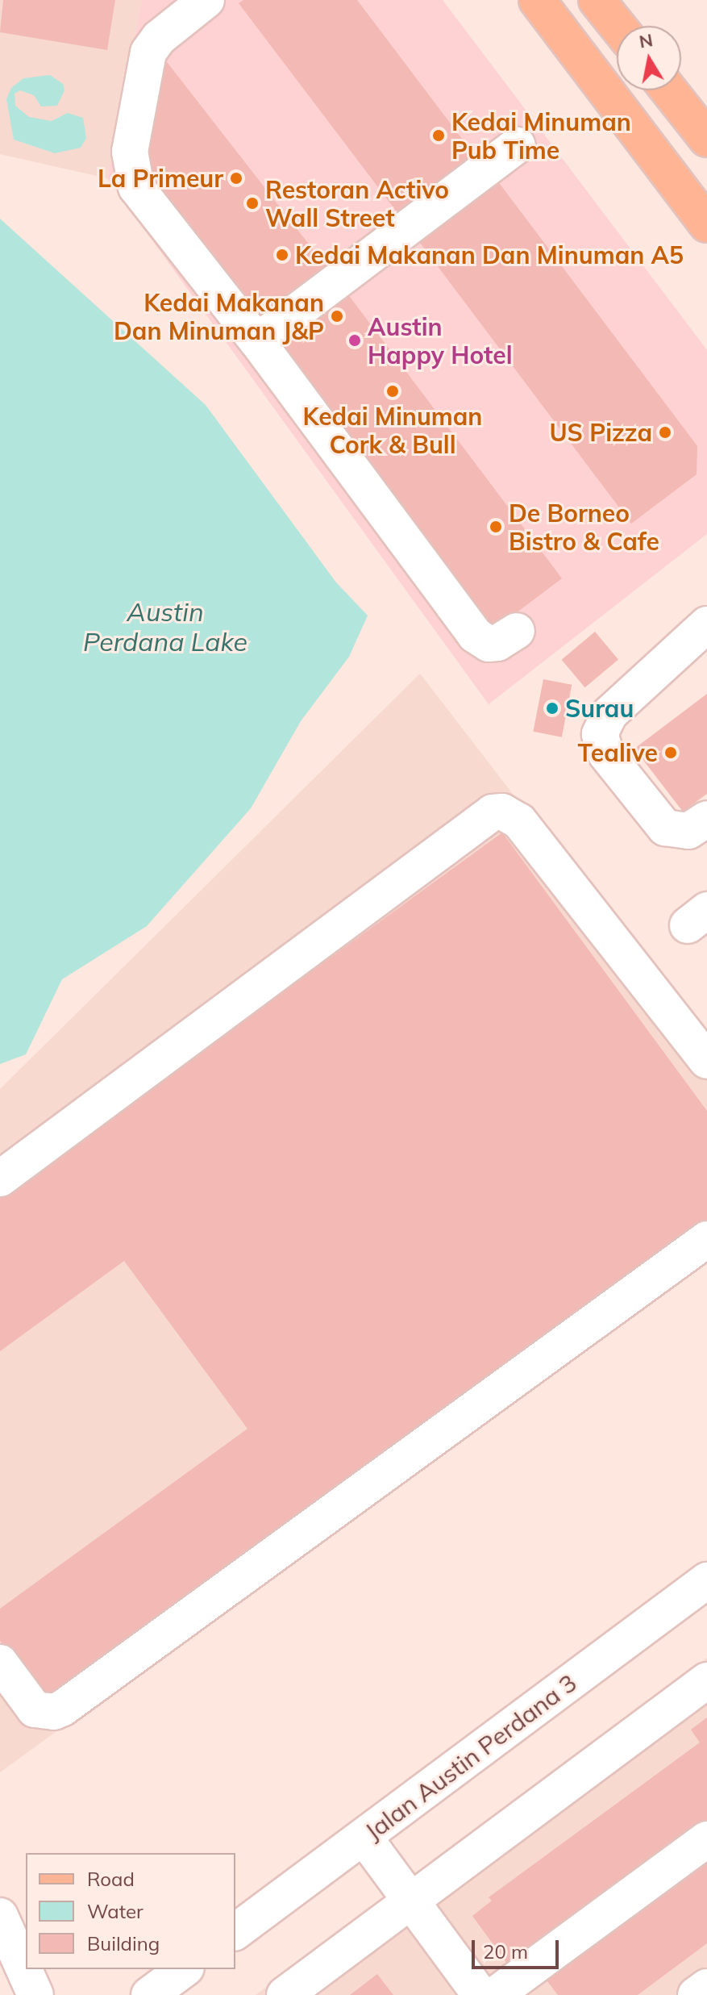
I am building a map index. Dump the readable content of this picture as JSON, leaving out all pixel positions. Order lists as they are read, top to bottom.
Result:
{
  "streets": {
    "street": ["Jalan Austin Perdana 3"]
  },
  "water": ["Austin Perdana Lake"],
  "places": [
    "Kedai Minuman Pub Time",
    "La Primeur",
    "Restoran Activo Wall Street",
    "Kedai Makanan Dan Minuman A5",
    "Kedai Makanan Dan Minuman J&P",
    "Austin Happy Hotel",
    "Kedai Minuman Cork & Bull",
    "US Pizza",
    "De Borneo Bistro & Cafe",
    "Surau",
    "Tealive"
  ],
  "legend": ["Road", "Water", "Building"],
  "scale_bar": "20 m",
  "north": "top"
}
